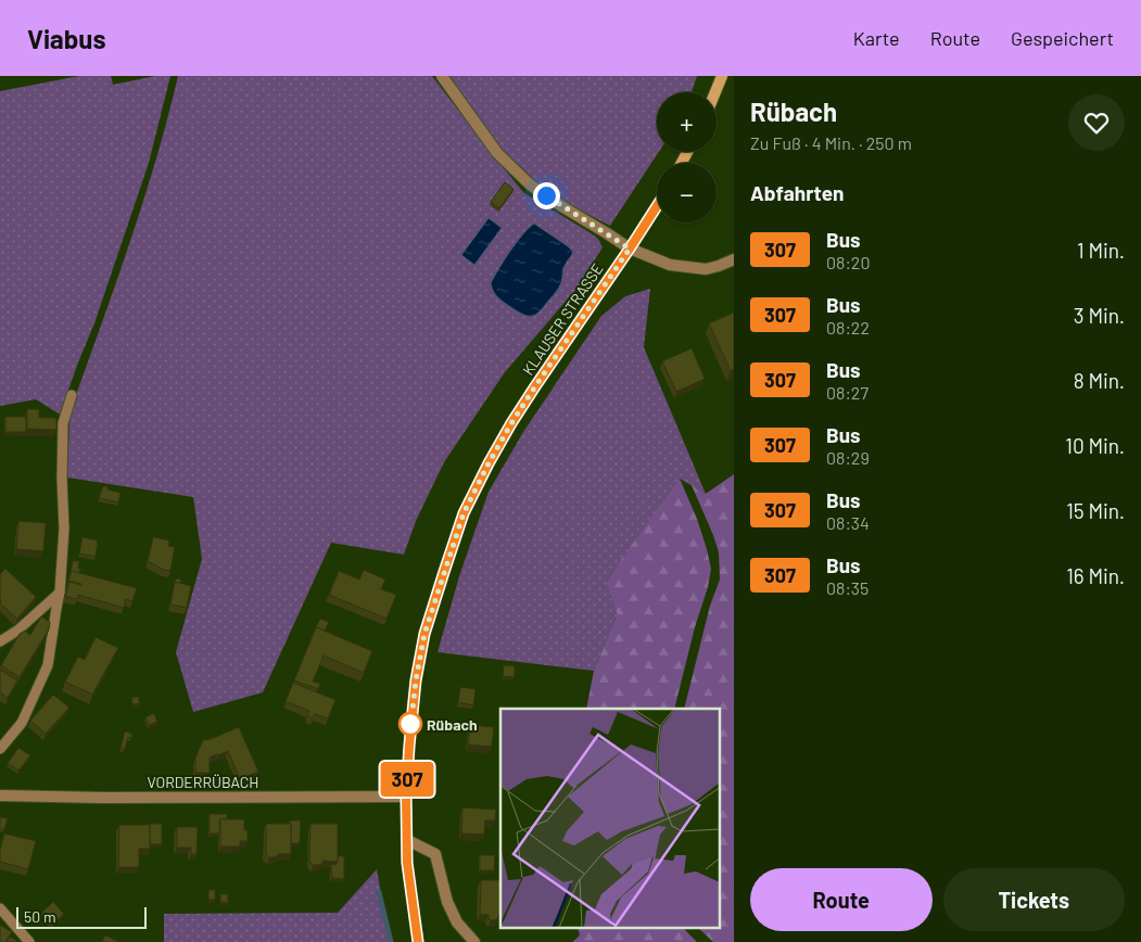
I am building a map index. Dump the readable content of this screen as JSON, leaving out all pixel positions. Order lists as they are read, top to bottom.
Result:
{
  "streets": {
    "main road": ["KLAUSER STRASSE"],
    "street": ["VORDERRÜBACH"]
  },
  "crossings": [
    ["KLAUSER STRASSE", "VORDERRÜBACH"]
  ],
  "places": ["Rübach"],
  "lines": ["bus line 307"],
  "scale_bar": "50 m",
  "page": {
    "header": "Viabus",
    "nav": ["Karte", "Route", "Gespeichert"],
    "on_map": "307",
    "heading": [
      ["Rübach", "Zu Fuß · 4 Min. · 250 m"],
      "Abfahrten"
    ],
    "map_buttons": ["+", "−"],
    "list": [
      {
        "mark": "307",
        "name": "Bus",
        "note": "08:20",
        "value": "1 Min."
      },
      {
        "mark": "307",
        "name": "Bus",
        "note": "08:22",
        "value": "3 Min."
      },
      {
        "mark": "307",
        "name": "Bus",
        "note": "08:27",
        "value": "8 Min."
      },
      {
        "mark": "307",
        "name": "Bus",
        "note": "08:29",
        "value": "10 Min."
      },
      {
        "mark": "307",
        "name": "Bus",
        "note": "08:34",
        "value": "15 Min."
      },
      {
        "mark": "307",
        "name": "Bus",
        "note": "08:35",
        "value": "16 Min."
      }
    ],
    "buttons": ["Route", "Tickets"],
    "scale": "50 m"
  }
}
